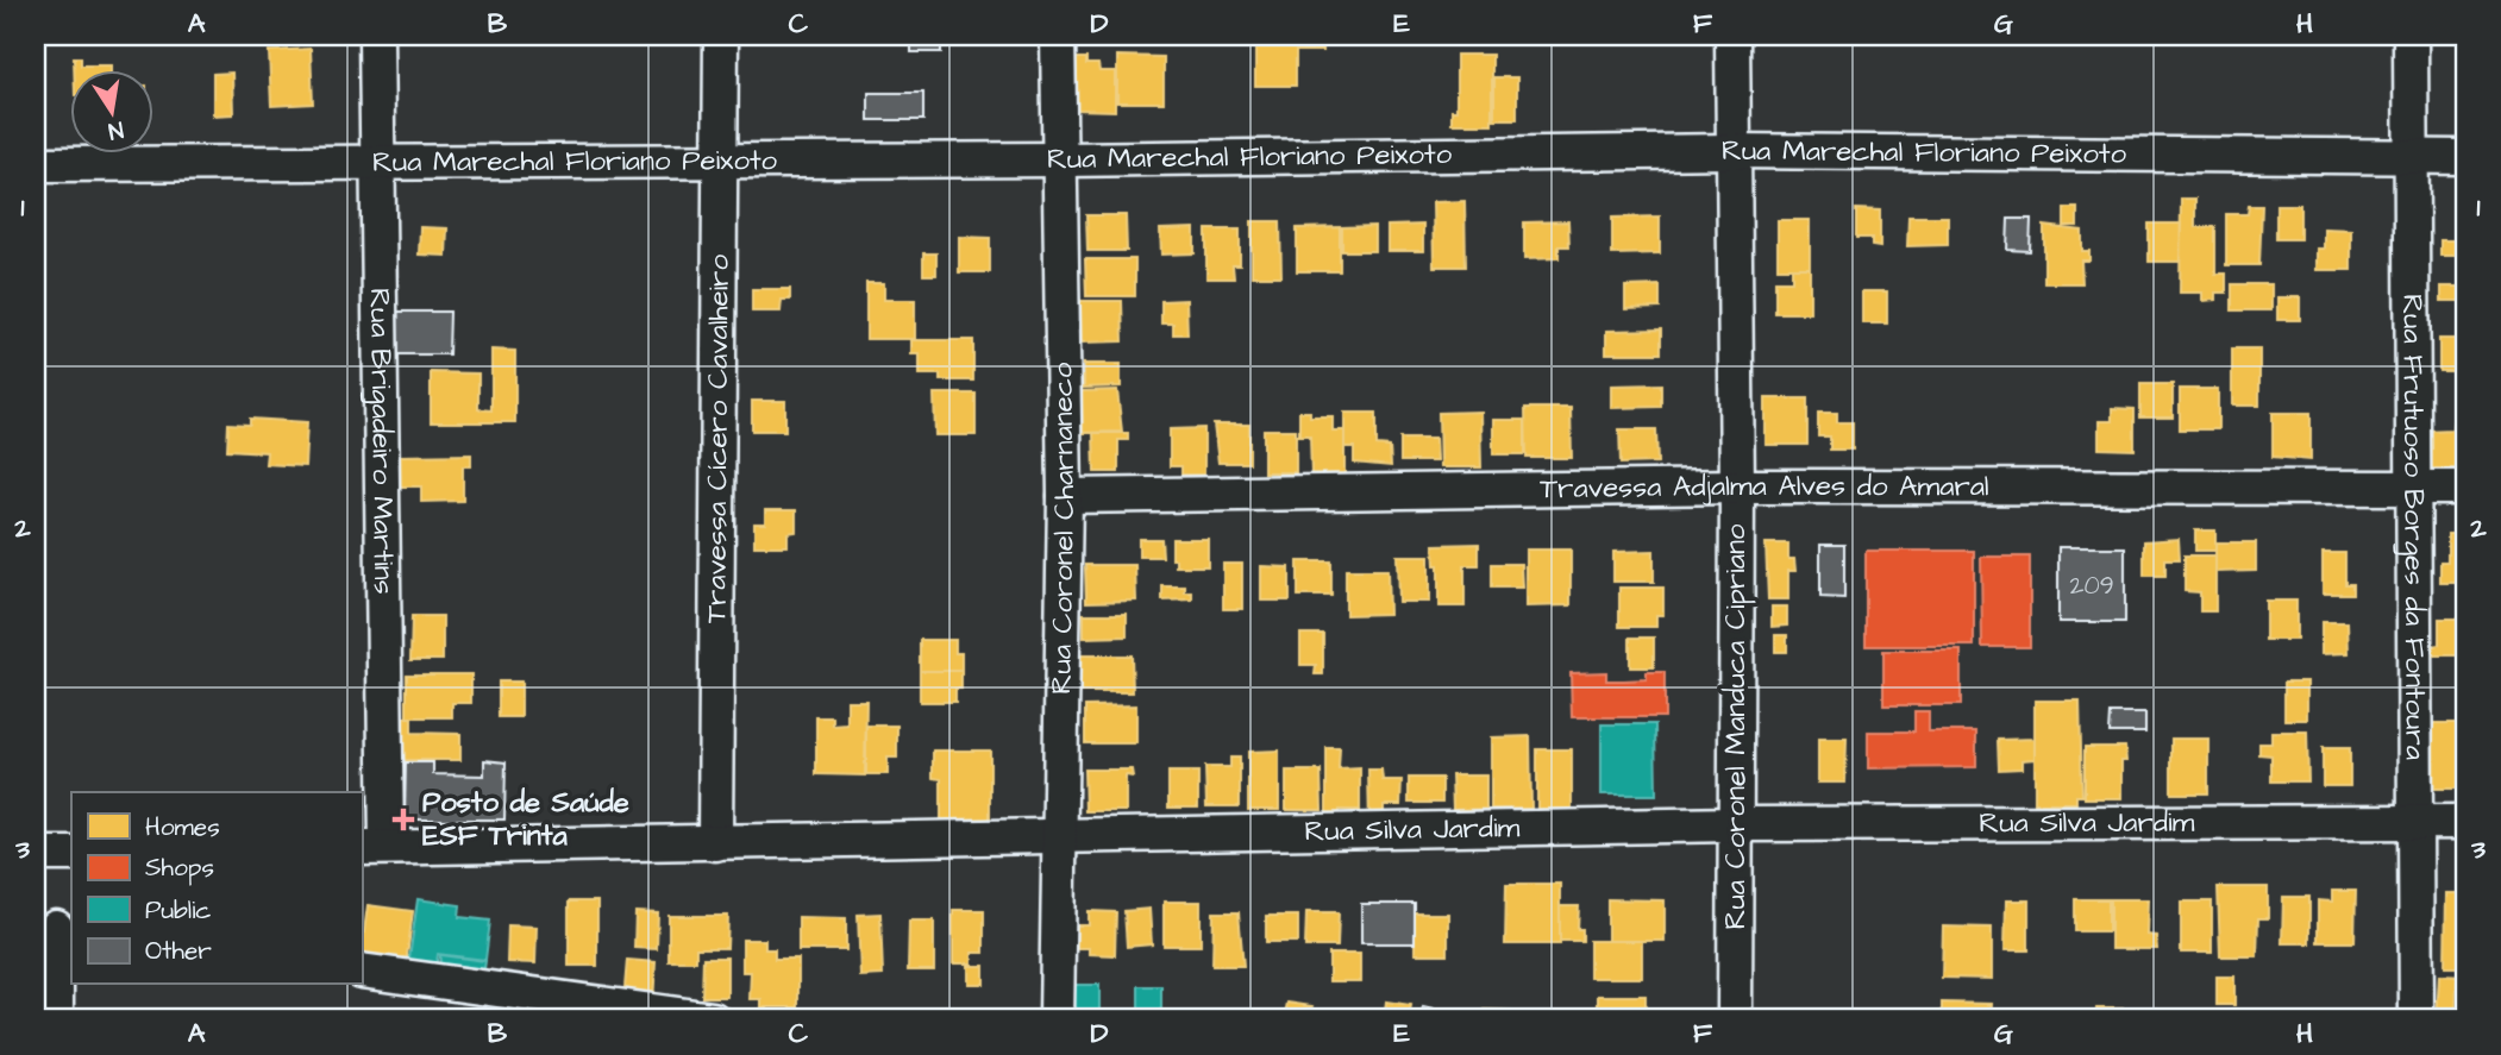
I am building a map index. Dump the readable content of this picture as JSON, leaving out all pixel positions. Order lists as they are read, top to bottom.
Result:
{
  "streets": {
    "street": [
      "Rua Marechal Floriano Peixoto",
      "Travessa Cícero Cavalheiro",
      "Rua Brigadeiro Martins",
      "Travessa Adjalma Alves do Amaral",
      "Rua Coronel Charnaneco",
      "Rua Frutuoso Borges da Fontoura",
      "Rua Coronel Manduca Cipriano",
      "Rua Silva Jardim"
    ]
  },
  "crossings": [
    ["Rua Marechal Floriano Peixoto", "Travessa Cícero Cavalheiro"],
    ["Rua Marechal Floriano Peixoto", "Rua Brigadeiro Martins"],
    ["Rua Marechal Floriano Peixoto", "Rua Coronel Charnaneco"],
    ["Rua Marechal Floriano Peixoto", "Rua Frutuoso Borges da Fontoura"],
    ["Rua Marechal Floriano Peixoto", "Rua Coronel Manduca Cipriano"],
    ["Travessa Cícero Cavalheiro", "Rua Silva Jardim"],
    ["Rua Brigadeiro Martins", "Rua Silva Jardim"],
    ["Travessa Adjalma Alves do Amaral", "Rua Coronel Charnaneco"],
    ["Travessa Adjalma Alves do Amaral", "Rua Frutuoso Borges da Fontoura"],
    ["Travessa Adjalma Alves do Amaral", "Rua Coronel Manduca Cipriano"],
    ["Rua Coronel Charnaneco", "Rua Silva Jardim"],
    ["Rua Frutuoso Borges da Fontoura", "Rua Silva Jardim"],
    ["Rua Coronel Manduca Cipriano", "Rua Silva Jardim"]
  ],
  "places": {
    "health": ["Posto de Saúde ESF Trinta"]
  },
  "house_numbers": ["209"],
  "legend": [
    "Homes",
    "Shops",
    "Public",
    "Other"
  ],
  "north": "bottom",
  "grid": {
    "columns": [
      "A",
      "B",
      "C",
      "D",
      "E",
      "F",
      "G",
      "H"
    ],
    "rows": ["1", "2", "3"]
  }
}
